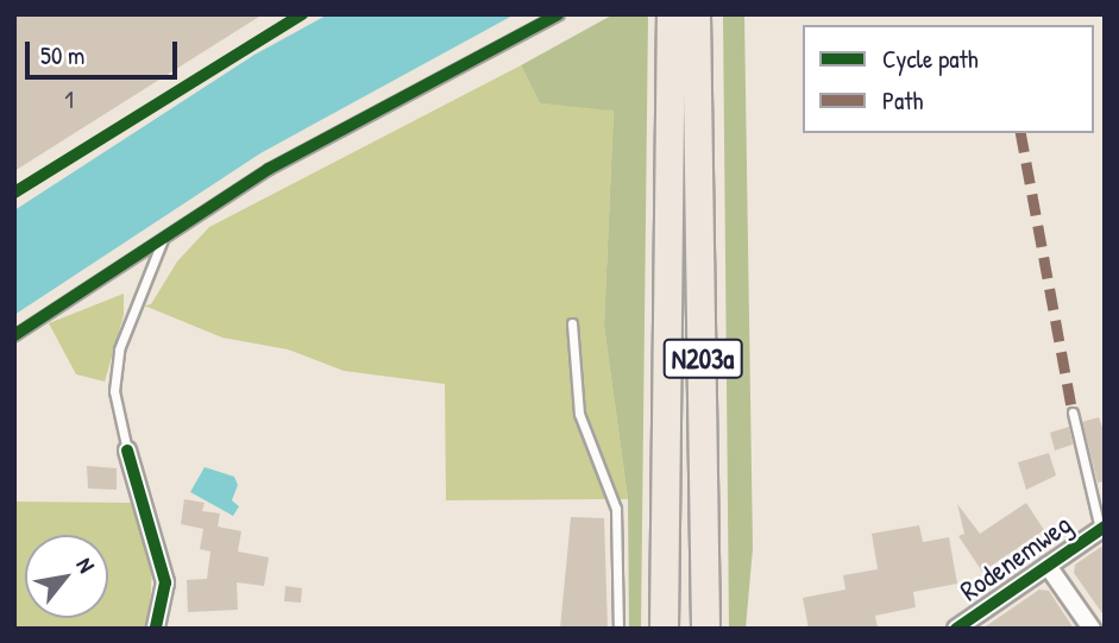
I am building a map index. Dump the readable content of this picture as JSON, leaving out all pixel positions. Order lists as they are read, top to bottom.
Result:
{
  "streets": {
    "highway": ["N203a"],
    "street": ["Rodenemweg"]
  },
  "house_numbers": ["1"],
  "legend": ["Cycle path", "Path"],
  "scale_bar": "50 m",
  "north": "top right"
}
